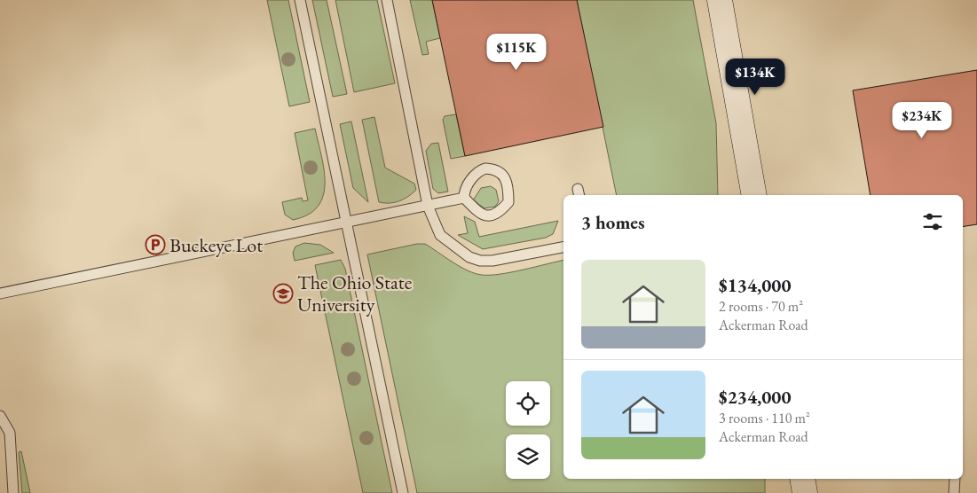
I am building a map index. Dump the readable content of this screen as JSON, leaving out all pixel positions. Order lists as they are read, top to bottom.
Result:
{
  "places": {
    "parking": ["Buckeye Lot"],
    "school or university": ["The Ohio State University"]
  },
  "page": {
    "price": ["$115K", "$134K", "$234K"],
    "heading": "3 homes",
    "list": [
      {
        "name": "$134,000",
        "note": "2 rooms · 70 m² · Ackerman Road"
      },
      {
        "name": "$234,000",
        "note": "3 rooms · 110 m² · Ackerman Road"
      }
    ]
  }
}
